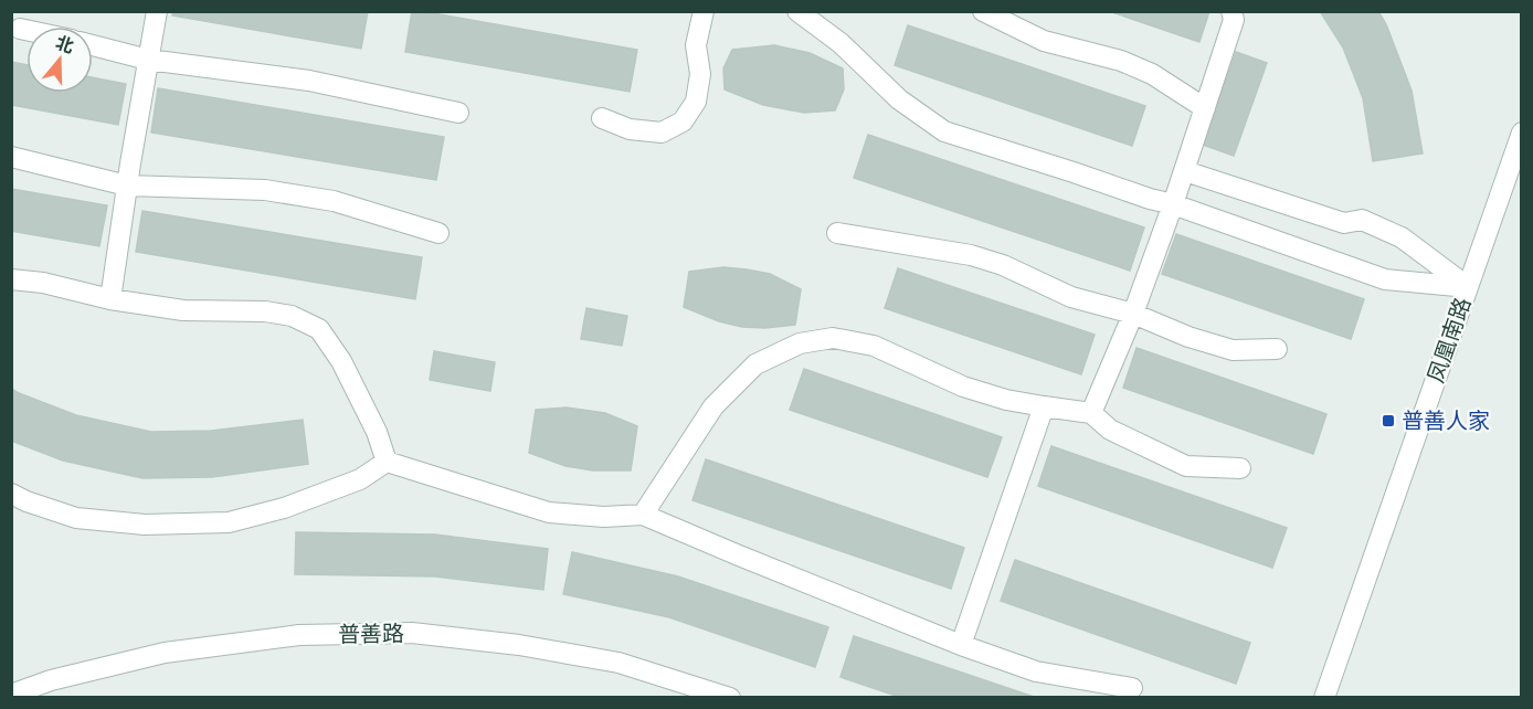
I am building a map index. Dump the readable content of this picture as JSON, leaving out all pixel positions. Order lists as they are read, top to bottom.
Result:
{
  "streets": {
    "street": ["凤凰南路", "普善路"]
  },
  "places": {
    "transit": ["普善人家"]
  },
  "north": "top"
}
